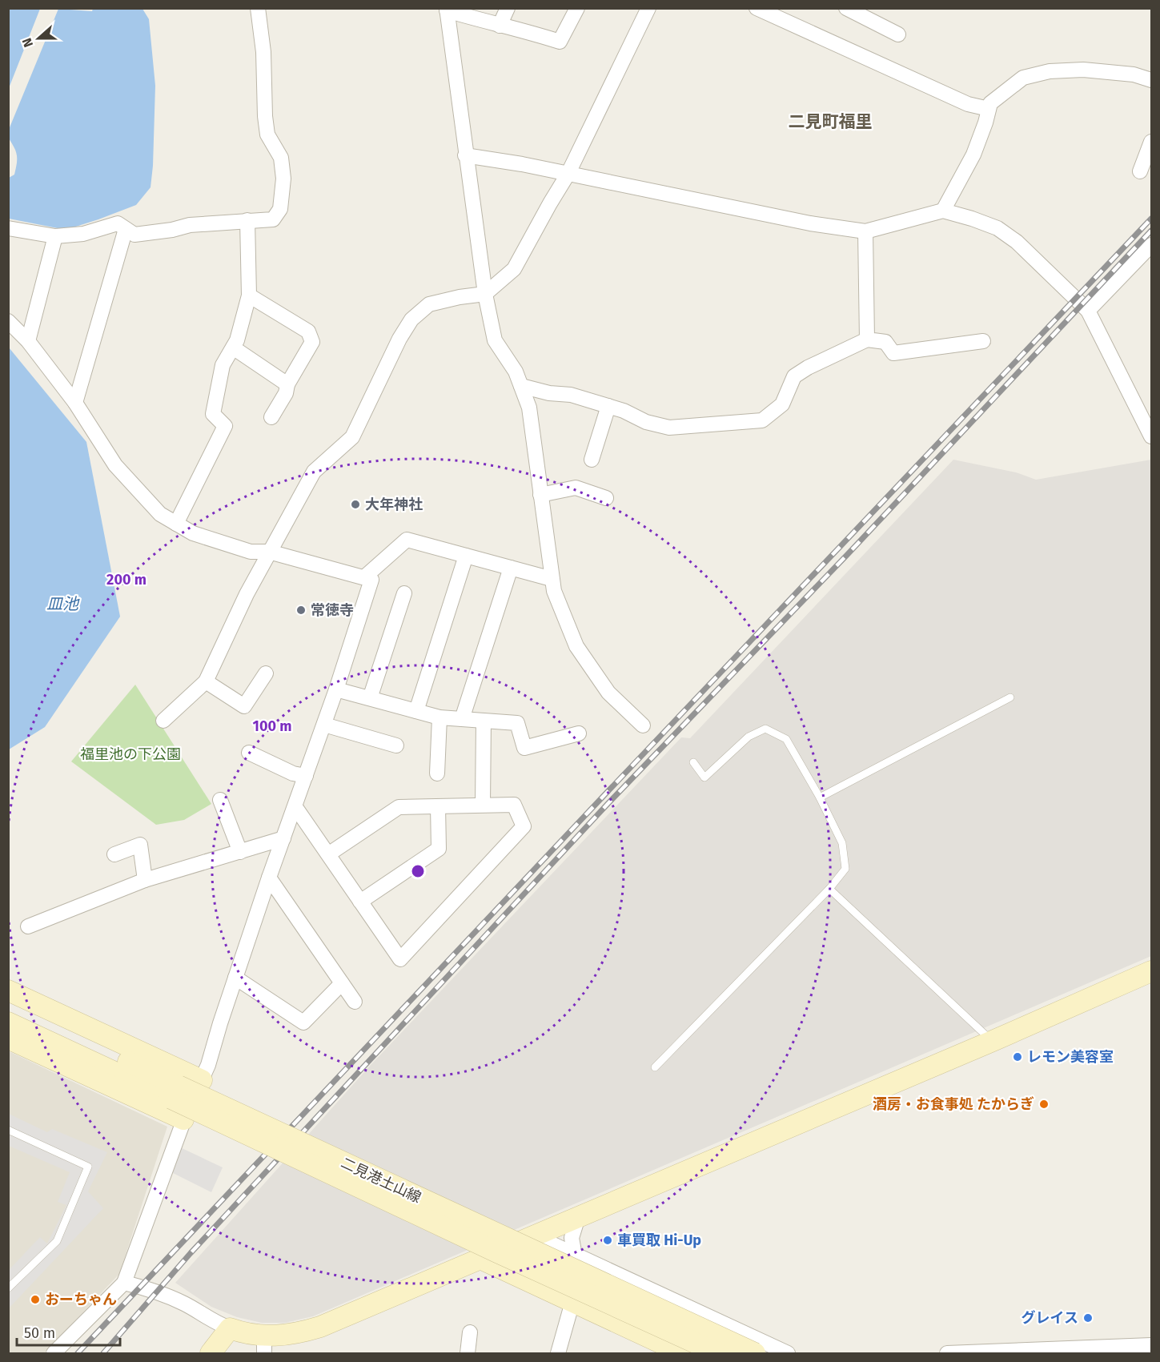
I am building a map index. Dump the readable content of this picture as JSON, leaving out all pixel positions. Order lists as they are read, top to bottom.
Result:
{
  "streets": {
    "main road": ["二見港土山線"]
  },
  "districts": ["二見町福里"],
  "water": ["皿池"],
  "parks": ["福里池の下公園"],
  "places": [
    "大年神社",
    "常徳寺",
    "レモン美容室",
    "酒房・お食事処 たからぎ",
    "車買取 Hi-Up",
    "おーちゃん",
    "グレイス"
  ],
  "scale_bar": "50 m",
  "north": "left",
  "rings": ["200 m", "100 m"]
}
